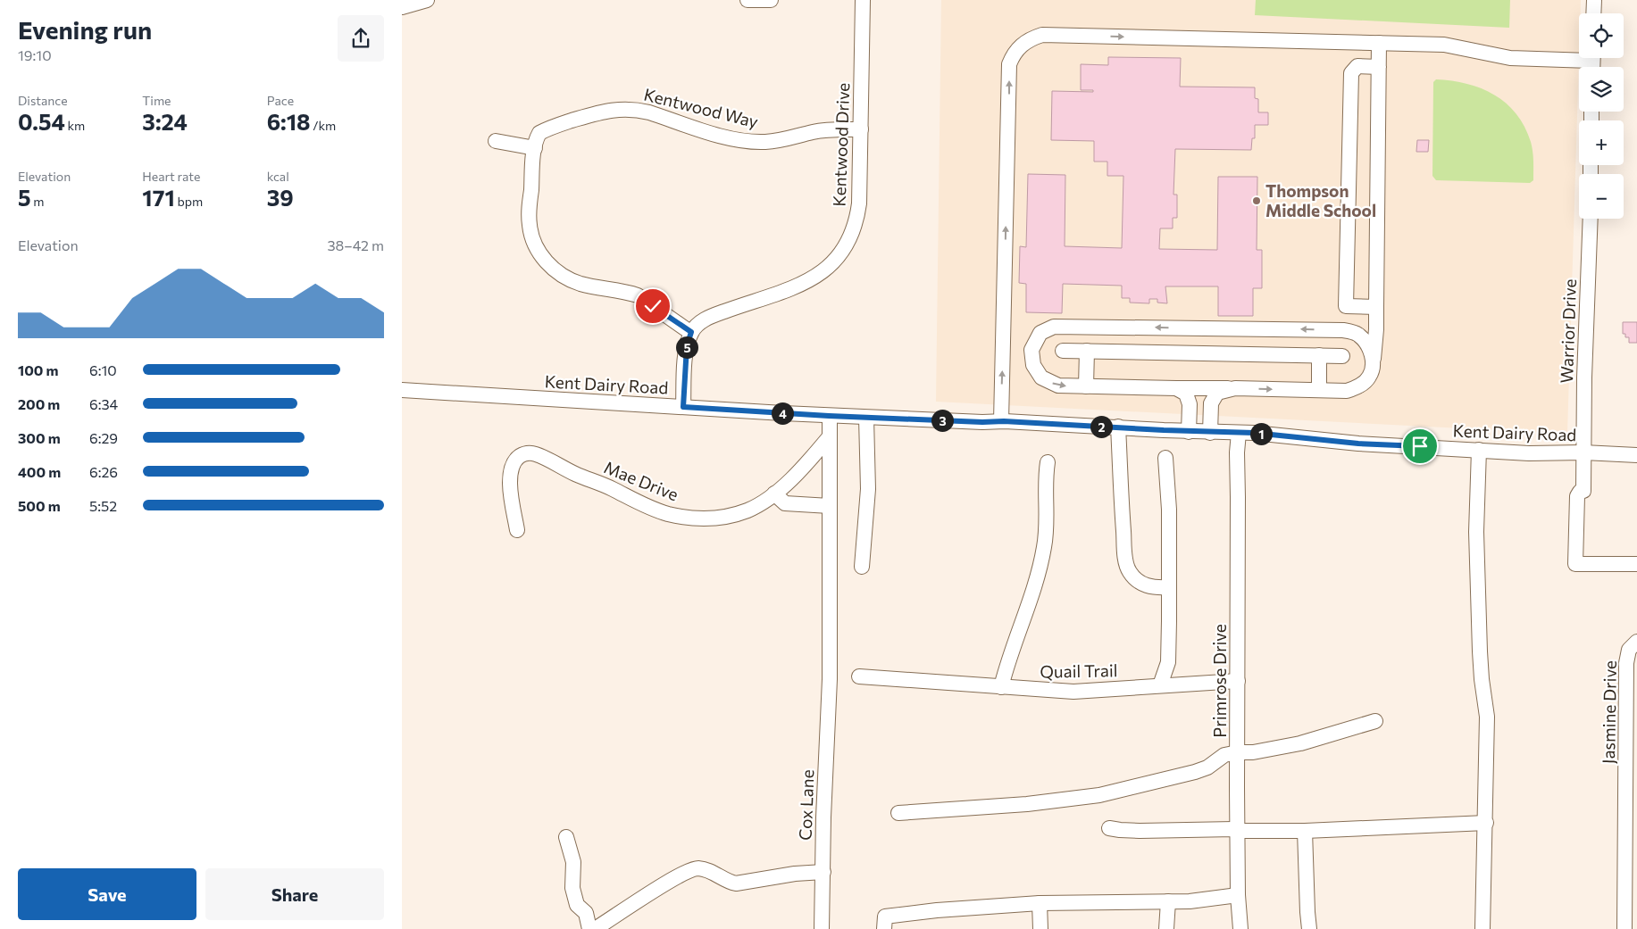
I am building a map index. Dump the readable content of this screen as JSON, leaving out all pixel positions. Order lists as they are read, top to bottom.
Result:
{
  "streets": {
    "street": [
      "Kentwood Way",
      "Kentwood Drive",
      "Warrior Drive",
      "Kent Dairy Road",
      "Mae Drive",
      "Quail Trail",
      "Primrose Drive",
      "Jasmine Drive",
      "Cox Lane"
    ]
  },
  "crossings": [
    ["Kentwood Way", "Kentwood Drive"],
    ["Warrior Drive", "Kent Dairy Road"],
    ["Kent Dairy Road", "Primrose Drive"],
    ["Kent Dairy Road", "Cox Lane"],
    ["Mae Drive", "Cox Lane"],
    ["Quail Trail", "Primrose Drive"]
  ],
  "places": ["Thompson Middle School"],
  "page": {
    "heading": ["Evening run", "19:10"],
    "map_buttons": ["+", "−"],
    "stats": [
      ["Distance", "0.54 km"],
      ["Time", "3:24"],
      ["Pace", "6:18 /km"],
      ["Elevation", "5 m"],
      ["Heart rate", "171 bpm"],
      ["kcal", "39"]
    ],
    "chart": ["Elevation", "38–42 m"],
    "pins": [
      "5",
      "4",
      "3",
      "2",
      "1"
    ],
    "list": [
      {
        "name": "100 m",
        "note": "6:10"
      },
      {
        "name": "200 m",
        "note": "6:34"
      },
      {
        "name": "300 m",
        "note": "6:29"
      },
      {
        "name": "400 m",
        "note": "6:26"
      },
      {
        "name": "500 m",
        "note": "5:52"
      }
    ],
    "buttons": ["Save", "Share"]
  }
}
